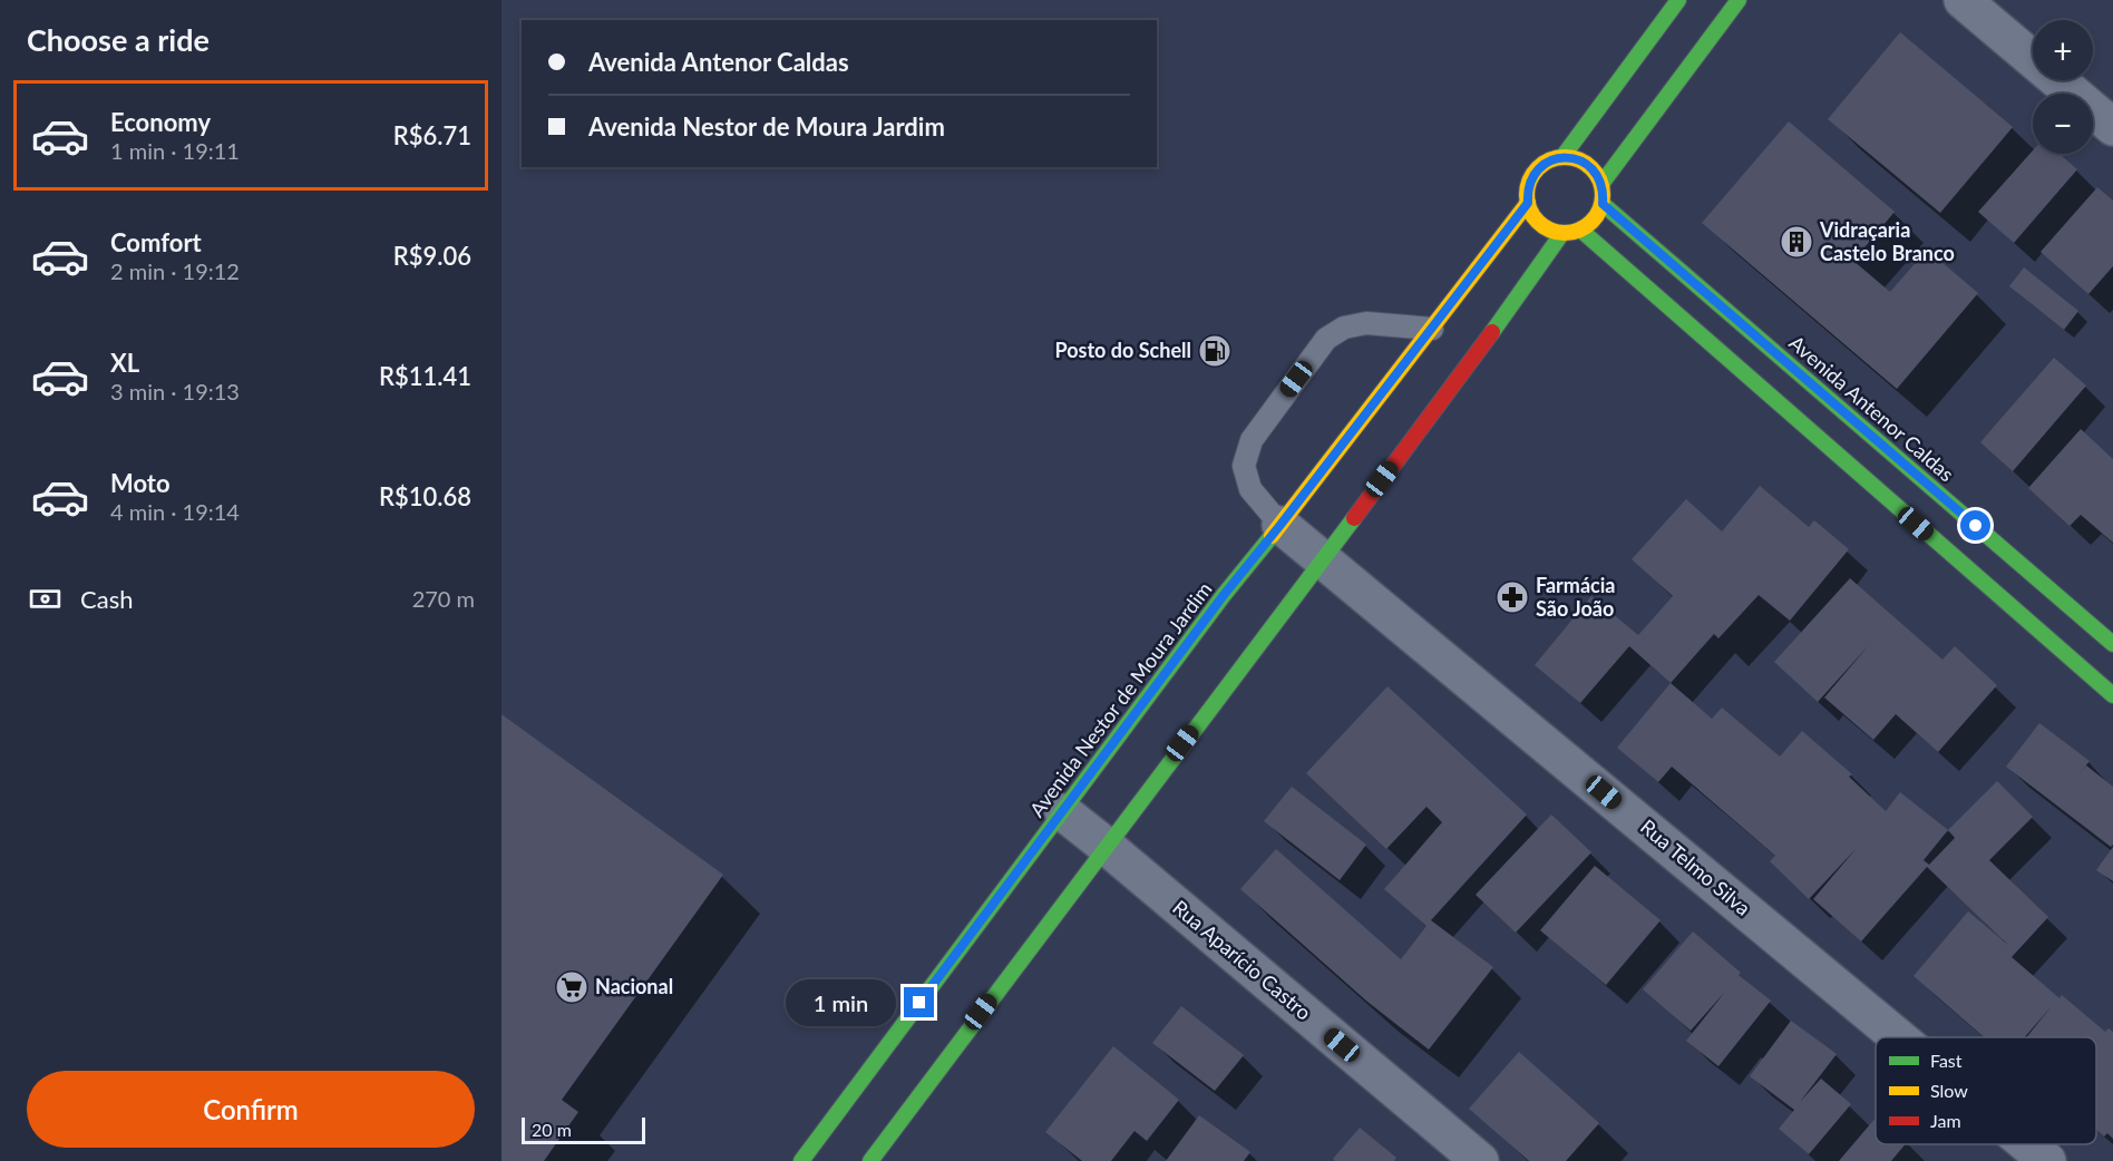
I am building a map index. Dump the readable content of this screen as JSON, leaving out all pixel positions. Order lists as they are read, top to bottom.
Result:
{
  "streets": {
    "main road": ["Avenida Antenor Caldas", "Avenida Nestor de Moura Jardim"],
    "street": ["Rua Telmo Silva", "Rua Aparício Castro"]
  },
  "crossings": [
    ["Avenida Antenor Caldas", "Avenida Nestor de Moura Jardim"],
    ["Avenida Nestor de Moura Jardim", "Rua Telmo Silva"],
    ["Avenida Nestor de Moura Jardim", "Rua Aparício Castro"]
  ],
  "places": {
    "building": ["Vidraçaria Castelo Branco"],
    "fuel station": ["Posto do Schell"],
    "pharmacy": ["Farmácia São João"],
    "supermarket": ["Nacional"]
  },
  "legend": ["Fast", "Slow", "Jam"],
  "scale_bar": "20 m",
  "page": {
    "heading": "Choose a ride",
    "map_buttons": ["+", "−"],
    "banner": ["Avenida Antenor Caldas", "Avenida Nestor de Moura Jardim"],
    "list": [
      {
        "name": "Economy",
        "note": "1 min · 19:11",
        "value": "R$6.71"
      },
      {
        "name": "Comfort",
        "note": "2 min · 19:12",
        "value": "R$9.06"
      },
      {
        "name": "XL",
        "note": "3 min · 19:13",
        "value": "R$11.41"
      },
      {
        "name": "Moto",
        "note": "4 min · 19:14",
        "value": "R$10.68"
      }
    ],
    "pay": ["Cash", "270 m"],
    "bubble": "1 min",
    "buttons": "Confirm",
    "scale": "20 m"
  }
}
